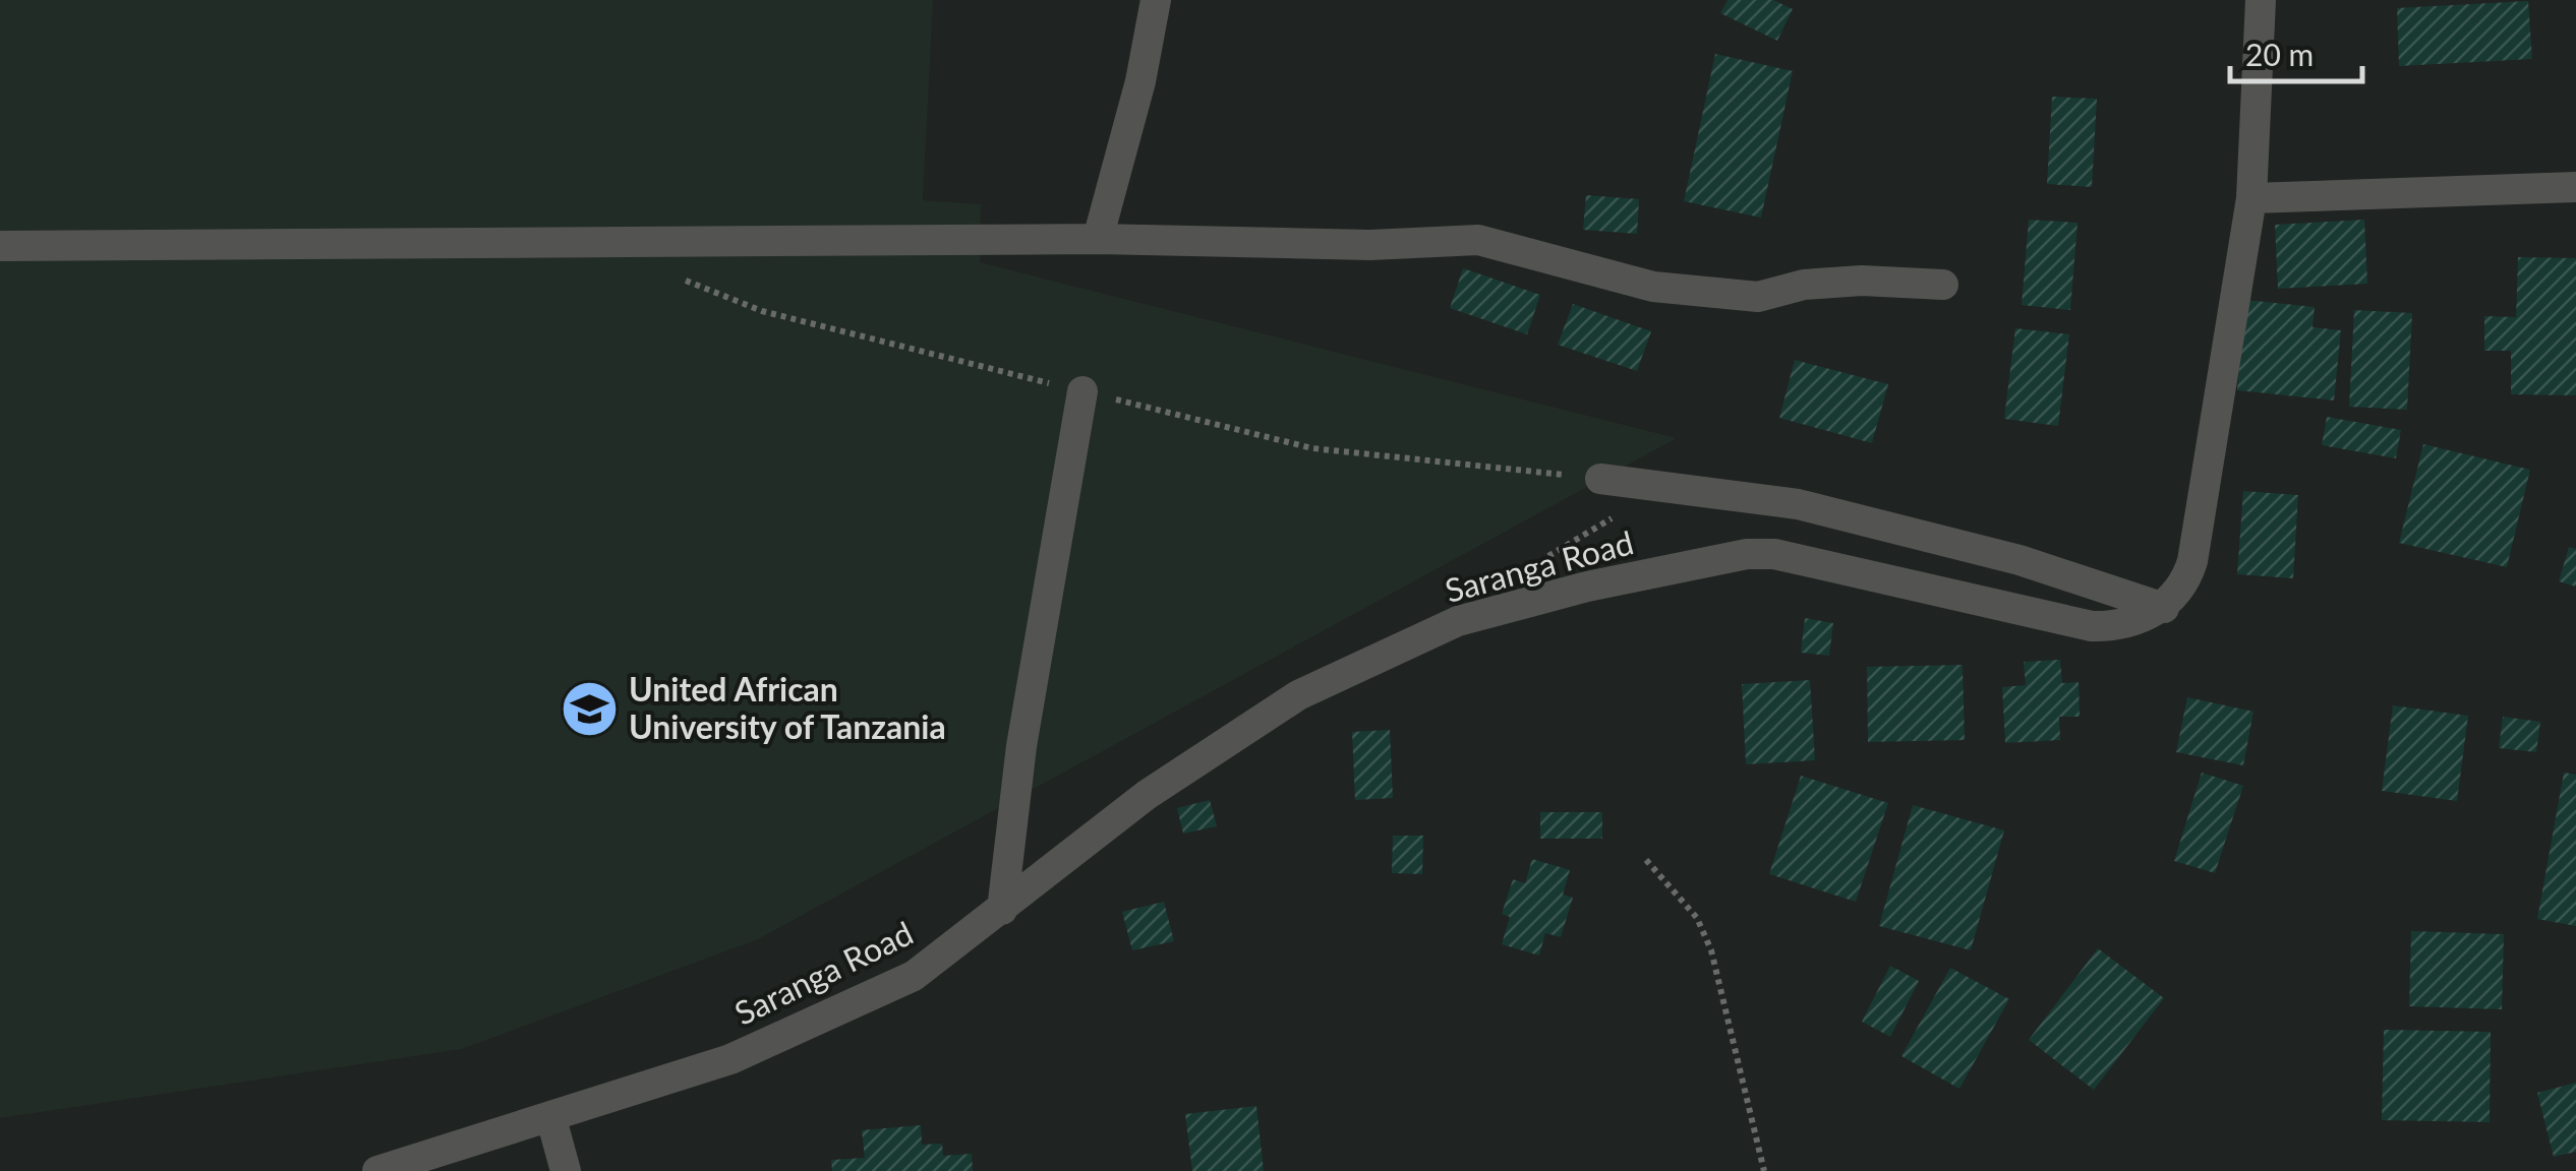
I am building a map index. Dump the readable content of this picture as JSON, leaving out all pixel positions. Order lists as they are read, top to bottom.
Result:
{
  "streets": {
    "street": ["Saranga Road"]
  },
  "places": {
    "school or university": ["United African University of Tanzania"]
  },
  "scale_bar": "20 m"
}
